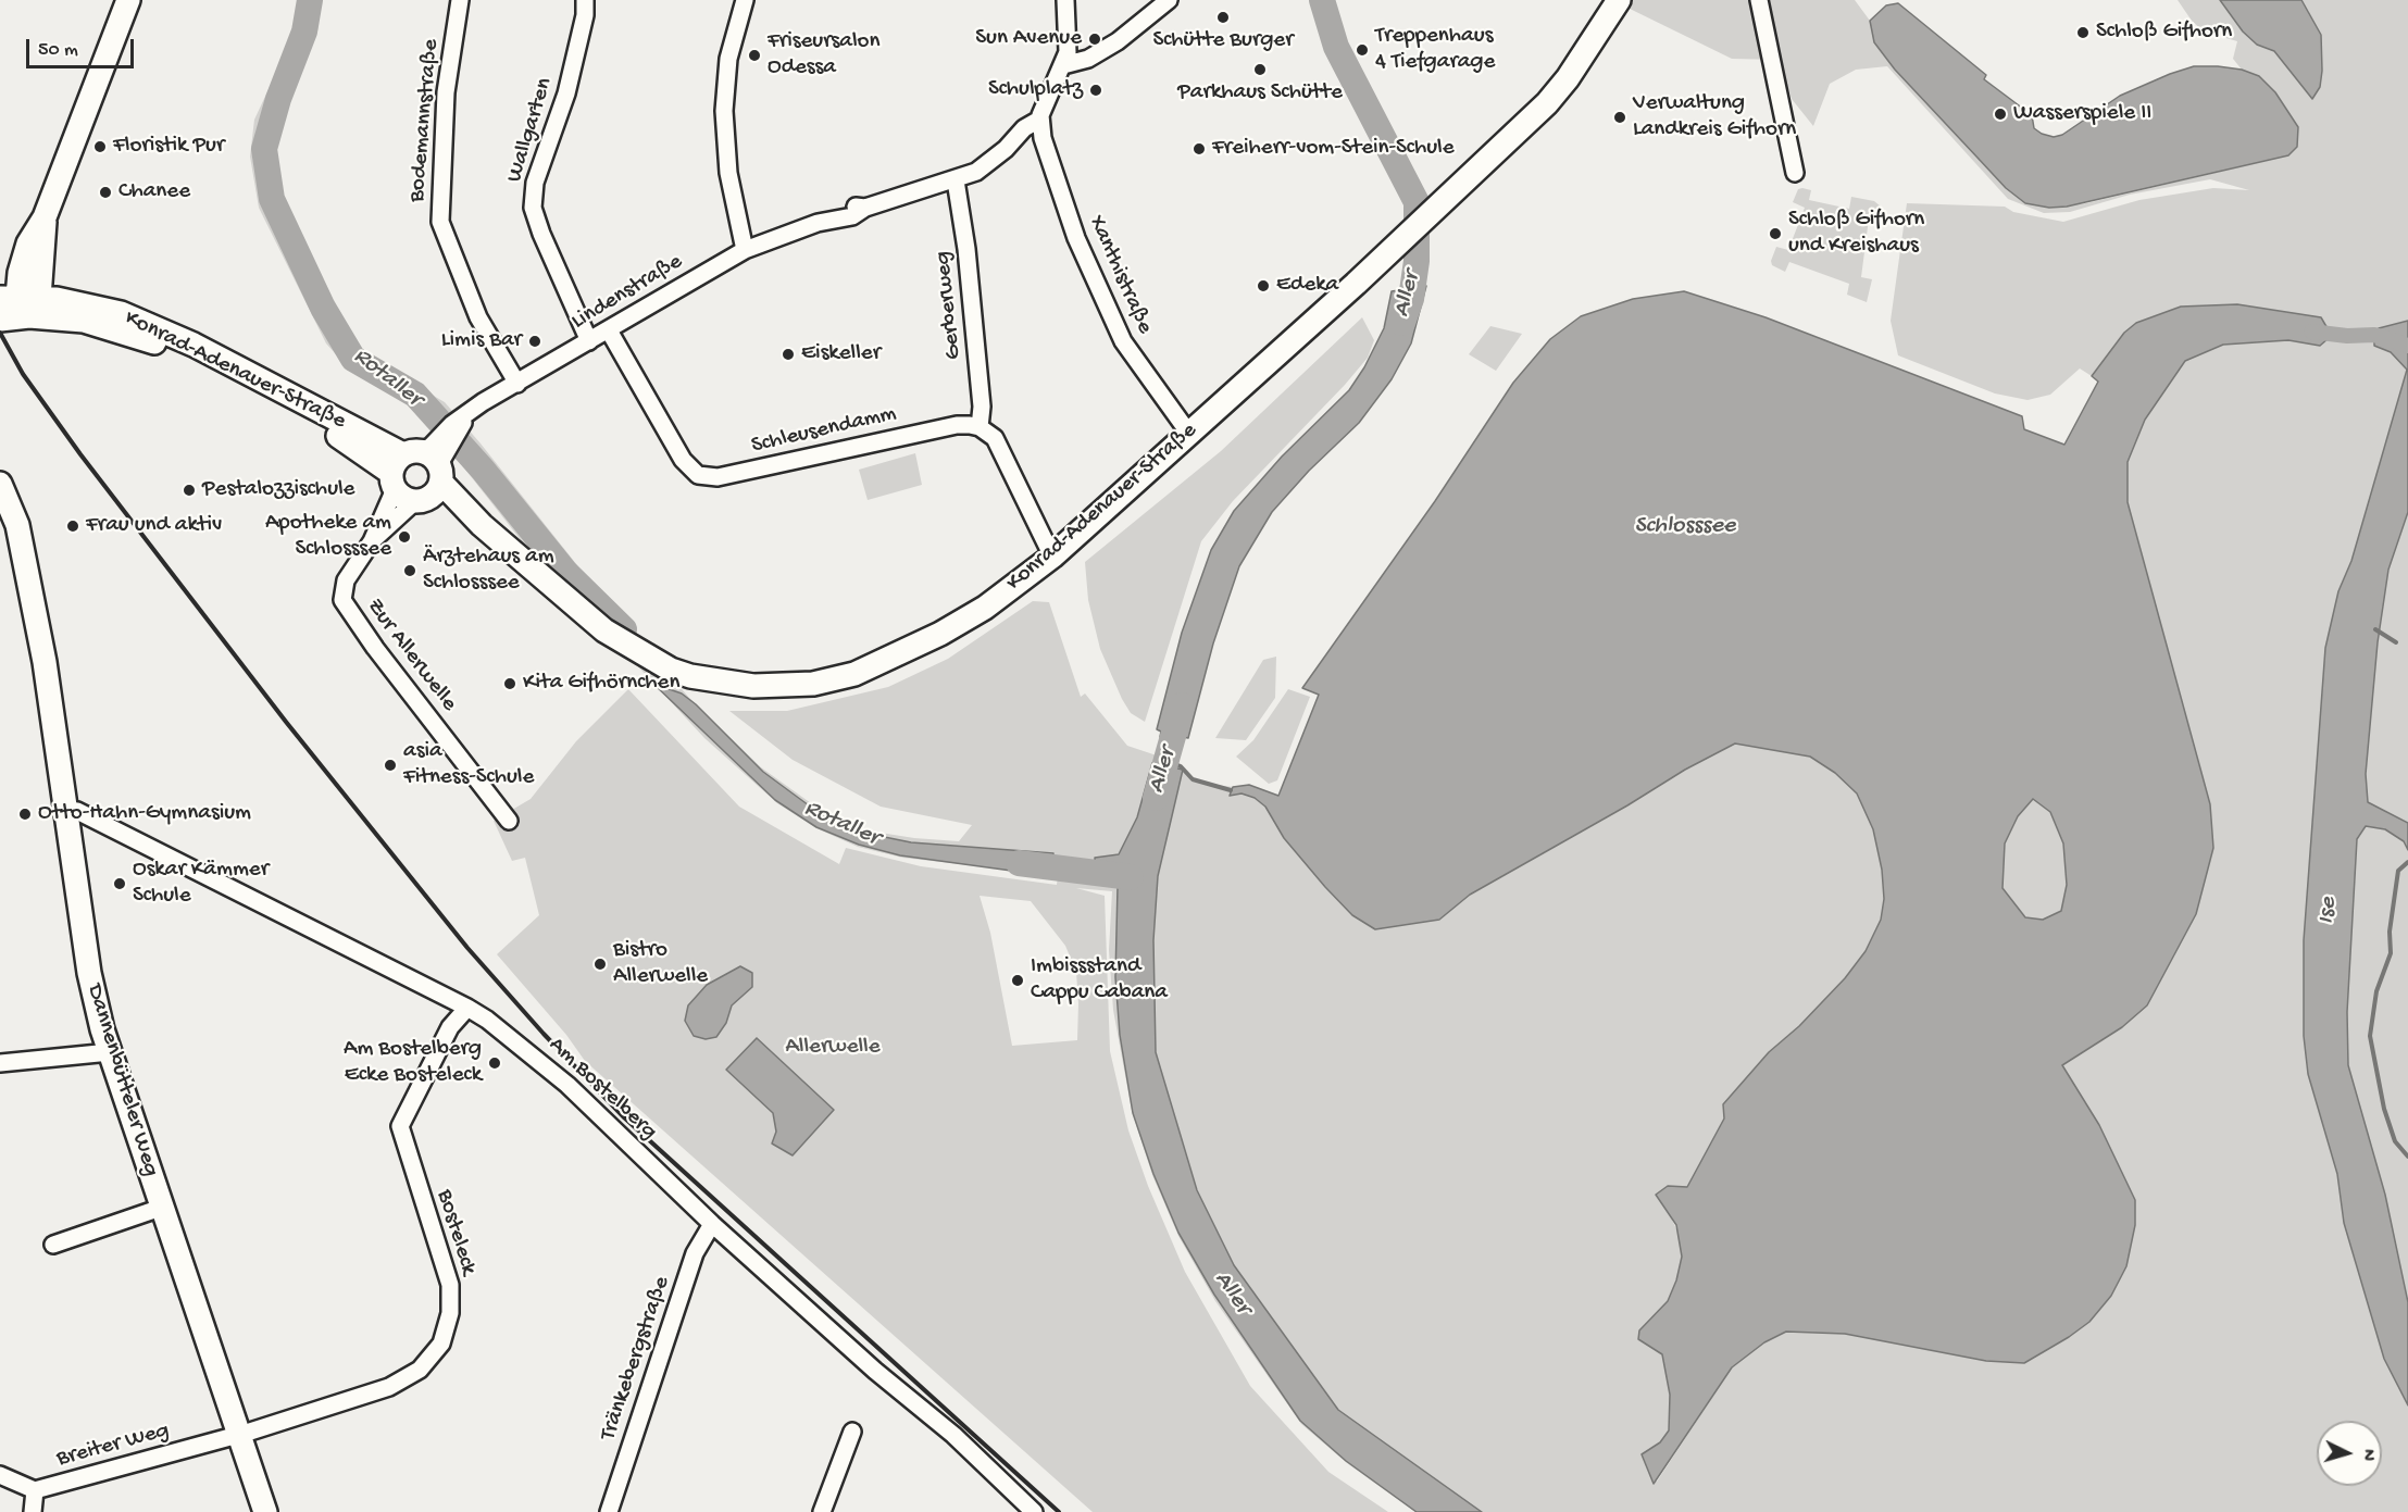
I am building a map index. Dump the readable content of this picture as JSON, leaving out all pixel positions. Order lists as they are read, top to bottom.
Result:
{
  "streets": {
    "street": [
      "Bodemannstraße",
      "Wallgarten",
      "Xanthistraße",
      "Lindenstraße",
      "Gerberweg",
      "Konrad-Adenauer-Straße",
      "Schleusendamm",
      "Zur Allerwelle",
      "Dannenbütteler Weg",
      "Am Bostelberg",
      "Bosteleck",
      "Tränkebergstraße",
      "Breiter Weg"
    ]
  },
  "crossings": [
    ["Bodemannstraße", "Lindenstraße"],
    ["Wallgarten", "Lindenstraße"],
    ["Xanthistraße", "Lindenstraße"],
    ["Xanthistraße", "Konrad-Adenauer-Straße"],
    ["Lindenstraße", "Gerberweg"],
    ["Lindenstraße", "Konrad-Adenauer-Straße"],
    ["Lindenstraße", "Schleusendamm"],
    ["Lindenstraße", "Zur Allerwelle"],
    ["Gerberweg", "Schleusendamm"],
    ["Konrad-Adenauer-Straße", "Zur Allerwelle"],
    ["Dannenbütteler Weg", "Am Bostelberg"],
    ["Dannenbütteler Weg", "Bosteleck"],
    ["Dannenbütteler Weg", "Breiter Weg"],
    ["Am Bostelberg", "Bosteleck"],
    ["Am Bostelberg", "Tränkebergstraße"],
    ["Bosteleck", "Breiter Weg"]
  ],
  "water": [
    "Aller",
    "Rotaller",
    "Schlosssee",
    "Ise"
  ],
  "parks": ["Allerwelle"],
  "places": [
    "Schütte Burger",
    "Schloß Gifhorn",
    "Sun Avenue",
    "Treppenhaus 4 Tiefgarage",
    "Friseursalon Odessa",
    "Parkhaus Schütte",
    "Schulplatz",
    "Wasserspiele II",
    "Verwaltung Landkreis Gifhorn",
    "Floristik Pur",
    "Freiherr-vom-Stein-Schule",
    "Chanee",
    "Schloß Gifhorn und Kreishaus",
    "Edeka",
    "Limis Bar",
    "Eiskeller",
    "Pestalozzischule",
    "Frau und aktiv",
    "Apotheke am Schlosssee",
    "Ärztehaus am Schlosssee",
    "Kita Gifhörnchen",
    "asia Fitness-Schule",
    "Otto-Hahn-Gymnasium",
    "Oskar Kämmer Schule",
    "Bistro Allerwelle",
    "Imbissstand Cappu Cabana",
    "Am Bostelberg Ecke Bosteleck"
  ],
  "scale_bar": "50 m",
  "north": "right"
}
